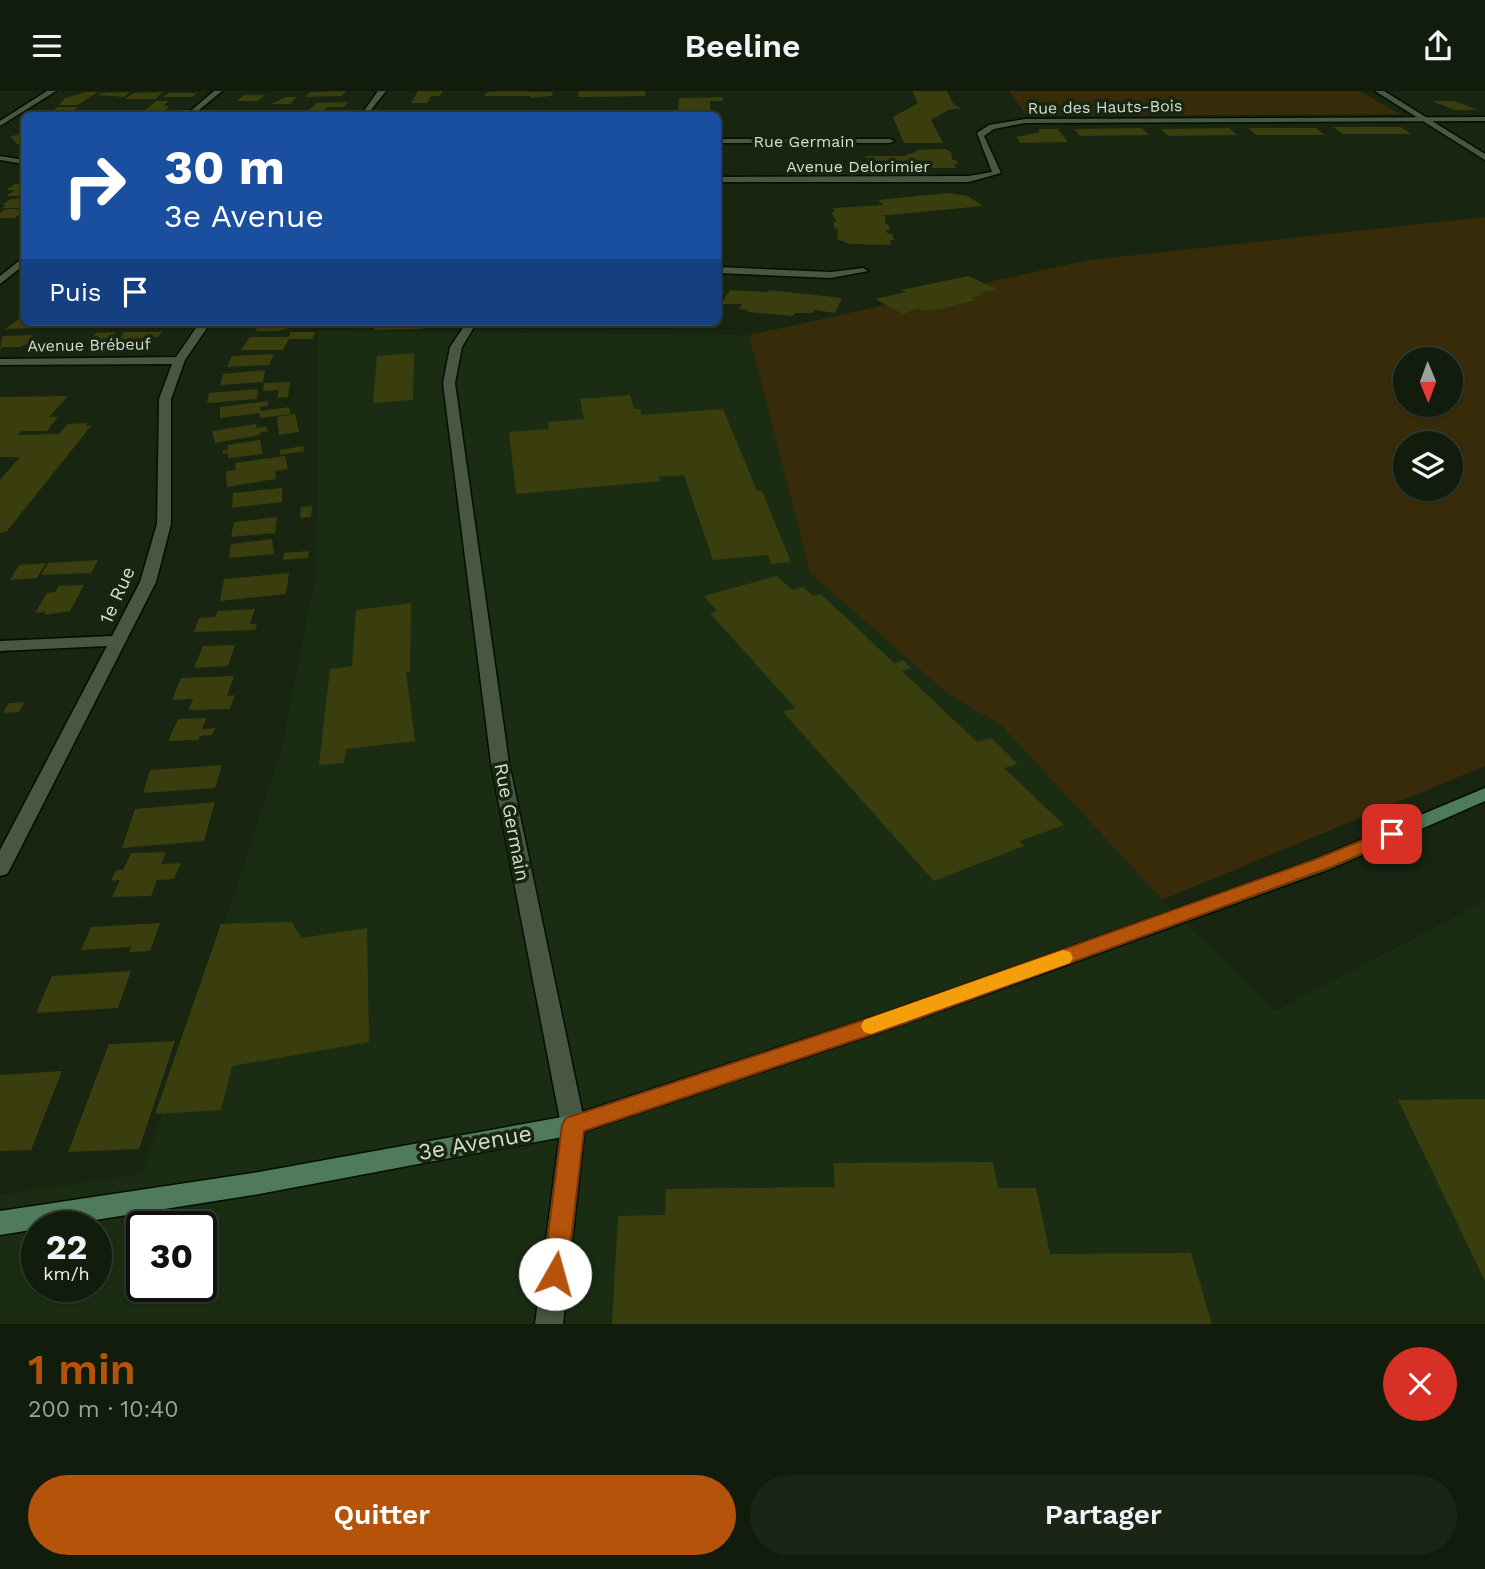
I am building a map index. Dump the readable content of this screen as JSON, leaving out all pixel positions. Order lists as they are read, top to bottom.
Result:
{
  "streets": {
    "main road": ["3e Avenue"],
    "street": [
      "Rue des Hauts-Bois",
      "Rue Germain",
      "Avenue Delorimier",
      "Avenue Brébeuf",
      "1e Rue"
    ]
  },
  "crossings": [
    ["Rue des Hauts-Bois", "Avenue Delorimier"],
    ["Rue Germain", "3e Avenue"],
    ["Avenue Brébeuf", "1e Rue"]
  ],
  "north": "bottom",
  "page": {
    "header": "Beeline",
    "turn": ["30 m", "3e Avenue"],
    "then": "Puis",
    "speed": "22 km/h",
    "limit": "30",
    "heading": ["1 min", "200 m · 10:40"],
    "buttons": ["Quitter", "Partager"]
  }
}
